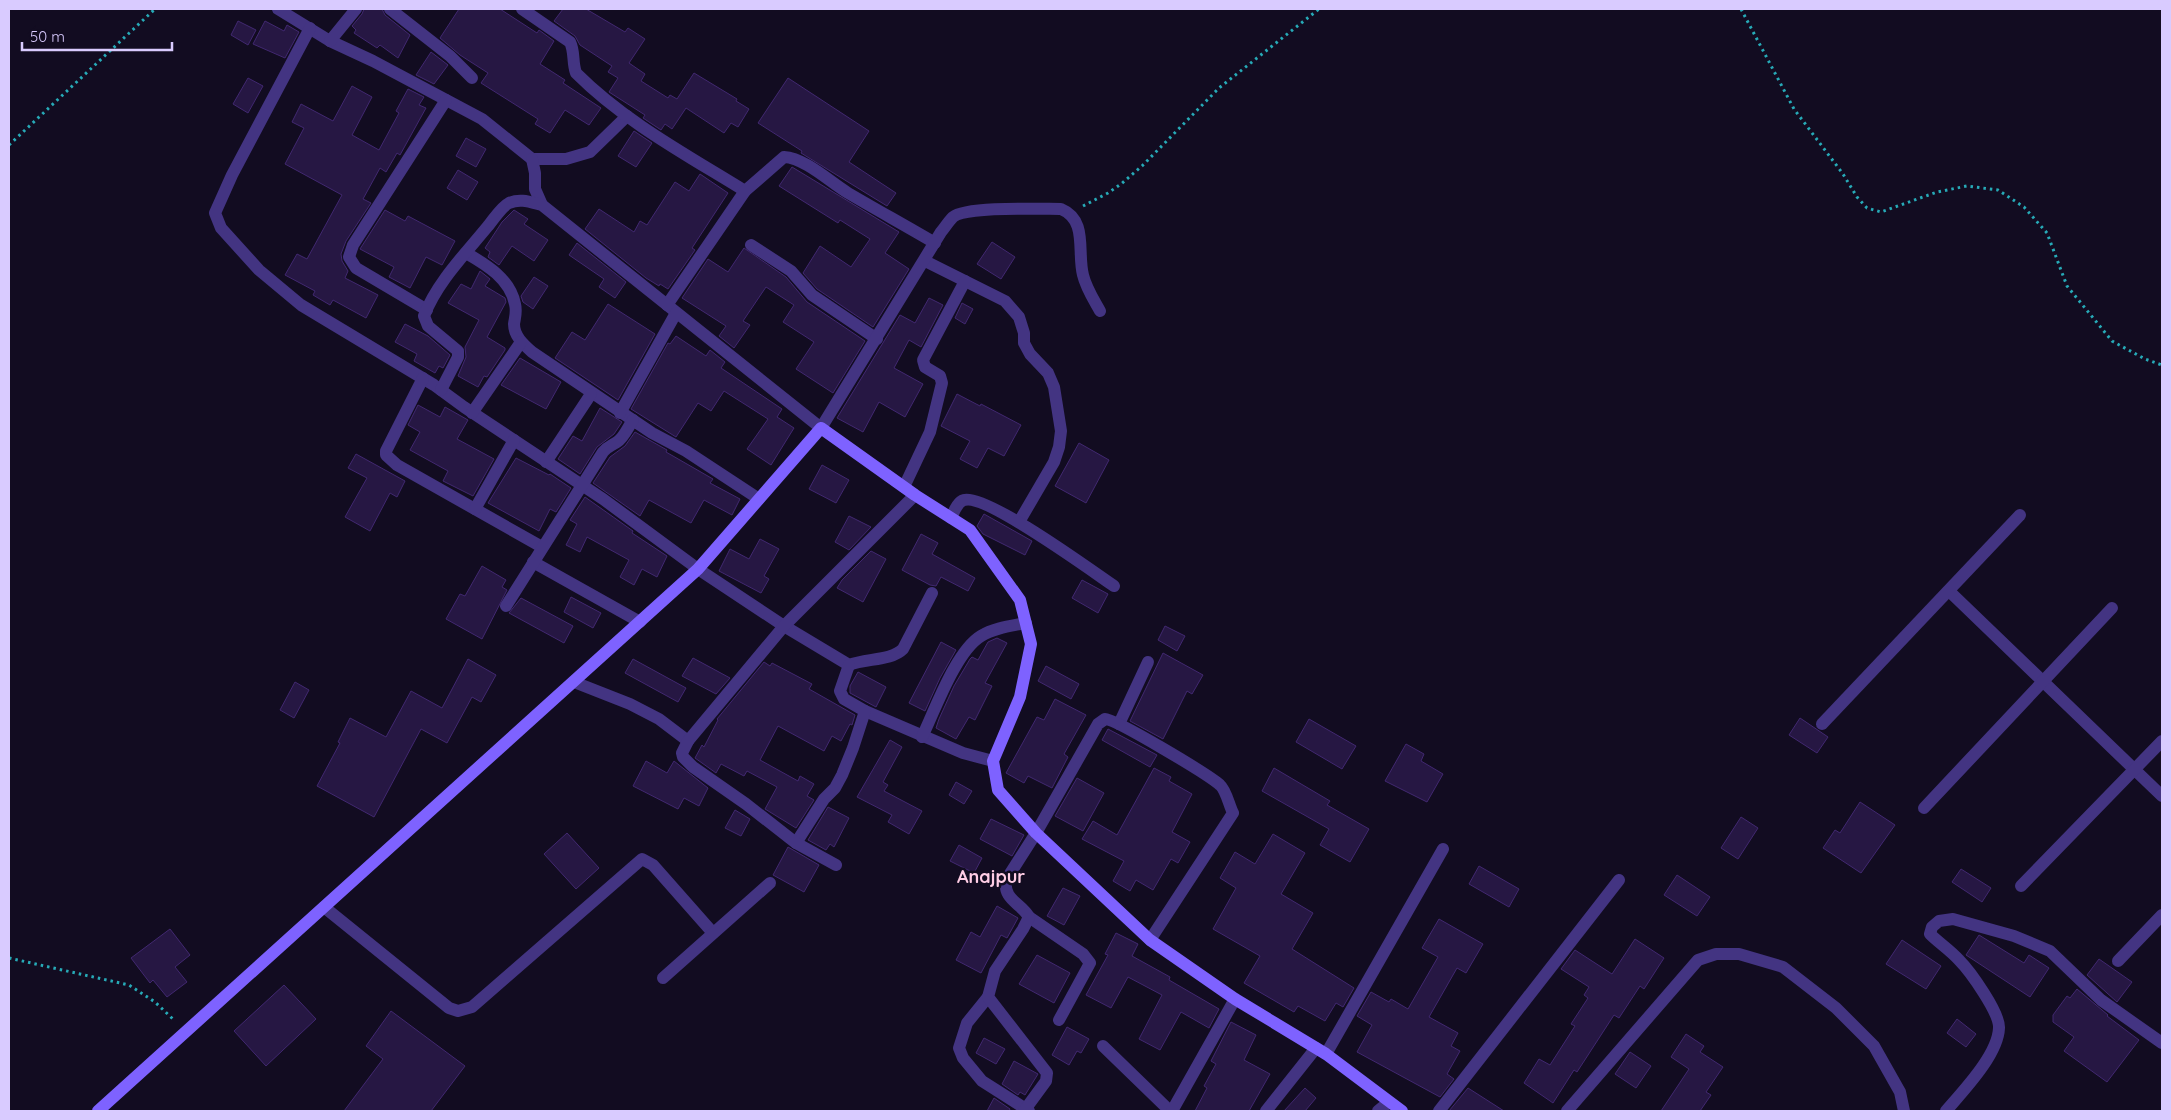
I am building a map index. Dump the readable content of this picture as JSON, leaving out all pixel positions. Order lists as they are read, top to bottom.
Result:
{
  "districts": ["Anajpur"],
  "scale_bar": "50 m"
}
